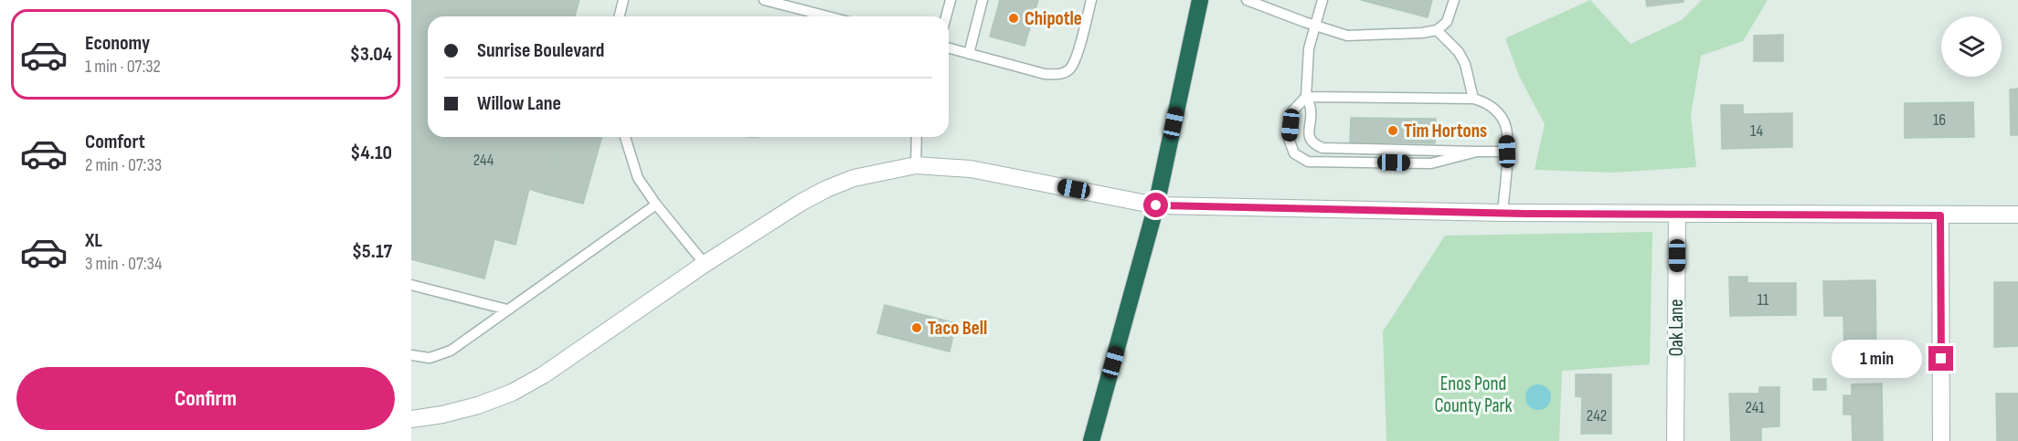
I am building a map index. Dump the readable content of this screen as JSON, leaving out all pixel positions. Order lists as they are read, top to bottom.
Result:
{
  "streets": {
    "street": ["Oak Lane"]
  },
  "parks": ["Enos Pond County Park"],
  "places": ["Chipotle", "Tim Hortons", "Taco Bell"],
  "house_numbers": [
    "16",
    "14",
    "244",
    "11",
    "241",
    "242"
  ],
  "page": {
    "list": [
      {
        "name": "Economy",
        "note": "1 min · 07:32",
        "value": "$3.04"
      },
      {
        "name": "Comfort",
        "note": "2 min · 07:33",
        "value": "$4.10"
      },
      {
        "name": "XL",
        "note": "3 min · 07:34",
        "value": "$5.17"
      }
    ],
    "banner": ["Sunrise Boulevard", "Willow Lane"],
    "bubble": "1 min",
    "buttons": "Confirm"
  }
}
